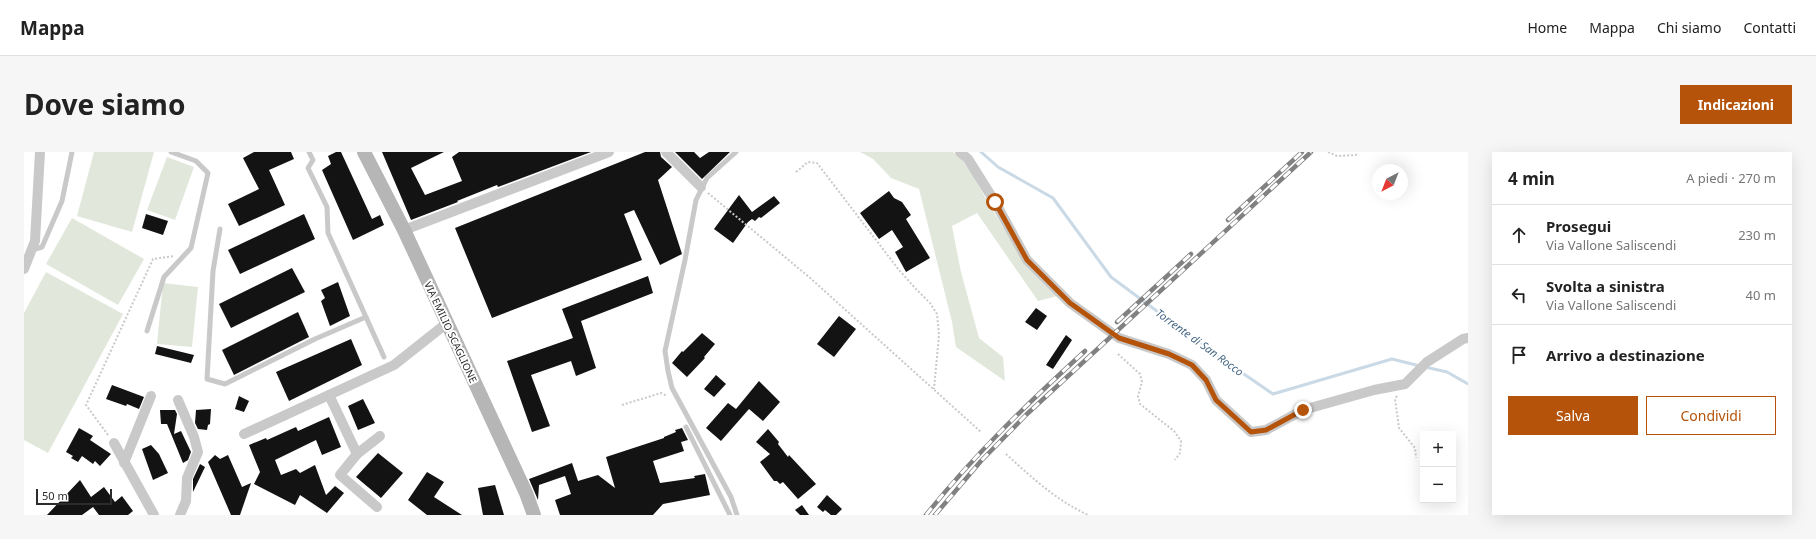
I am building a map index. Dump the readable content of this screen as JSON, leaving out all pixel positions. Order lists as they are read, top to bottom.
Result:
{
  "streets": {
    "main road": ["VIA EMILIO SCAGLIONE"]
  },
  "water": ["Torrente di San Rocco"],
  "scale_bar": "50 m",
  "north": "bottom left",
  "page": {
    "header": "Mappa",
    "nav": [
      "Home",
      "Mappa",
      "Chi siamo",
      "Contatti"
    ],
    "title": "Dove siamo",
    "buttons": [
      "Indicazioni",
      ["Salva", "Condividi"]
    ],
    "heading": ["4 min", "A piedi · 270 m"],
    "list": [
      ["Prosegui", "Via Vallone Saliscendi", "230 m"],
      ["Svolta a sinistra", "Via Vallone Saliscendi", "40 m"],
      "Arrivo a destinazione"
    ],
    "map_buttons": ["+", "−"],
    "scale": "50 m"
  }
}
